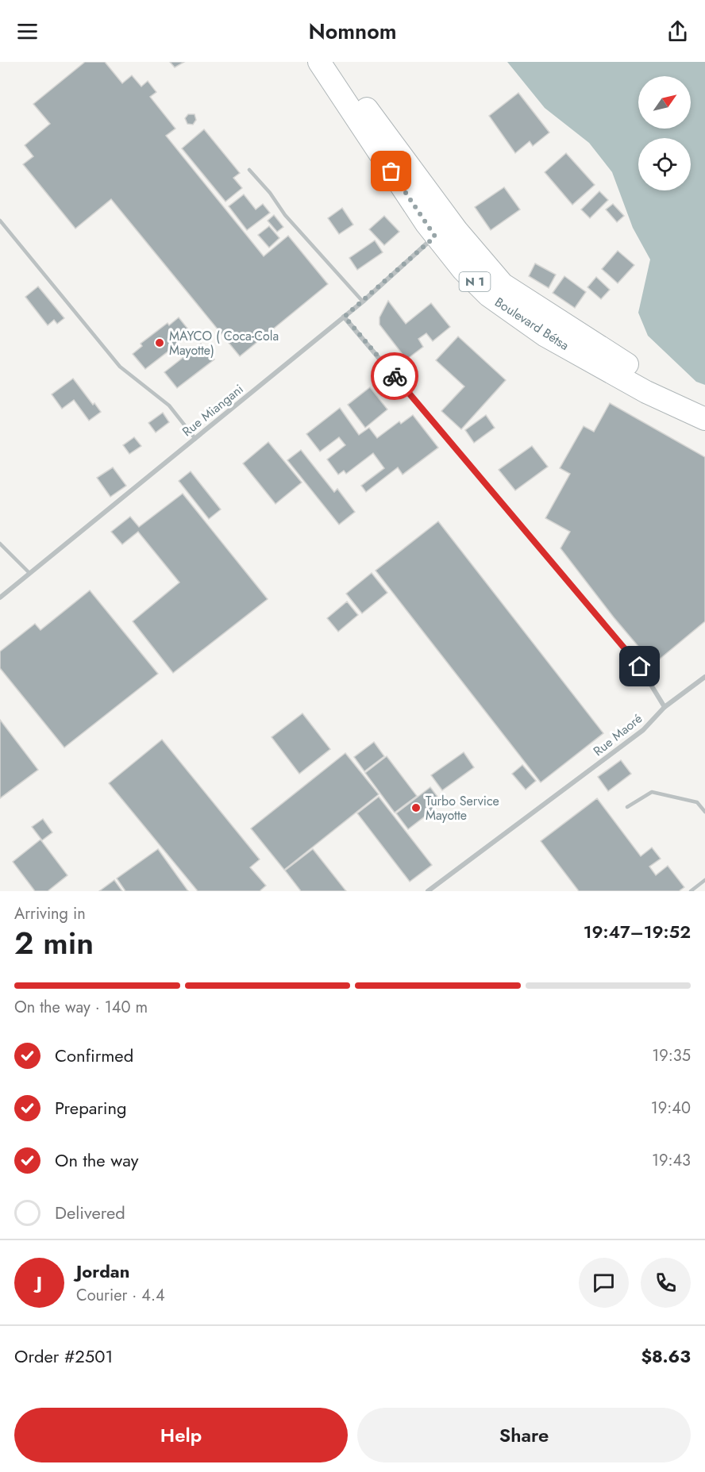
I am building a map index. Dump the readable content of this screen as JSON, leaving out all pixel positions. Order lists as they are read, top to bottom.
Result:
{
  "streets": {
    "main road": ["N 1", "Boulevard Bétsa"],
    "street": ["Rue Miangani", "Rue Maoré"]
  },
  "crossings": [
    ["Boulevard Bétsa", "Rue Miangani"]
  ],
  "places": ["MAYCO ( Coca-Cola Mayotte)", "Turbo Service Mayotte"],
  "north": "top right",
  "page": {
    "header": "Nomnom",
    "heading": ["2 min", "Arriving in", "19:47–19:52"],
    "panel": [
      "Jordan",
      "Courier · 4.4",
      "Order #2501",
      "$8.63"
    ],
    "bar": "On the way · 140 m",
    "list": [
      ["Confirmed", "19:35"],
      ["Preparing", "19:40"],
      ["On the way", "19:43"],
      "Delivered"
    ],
    "round": "J",
    "buttons": ["Help", "Share"]
  }
}
